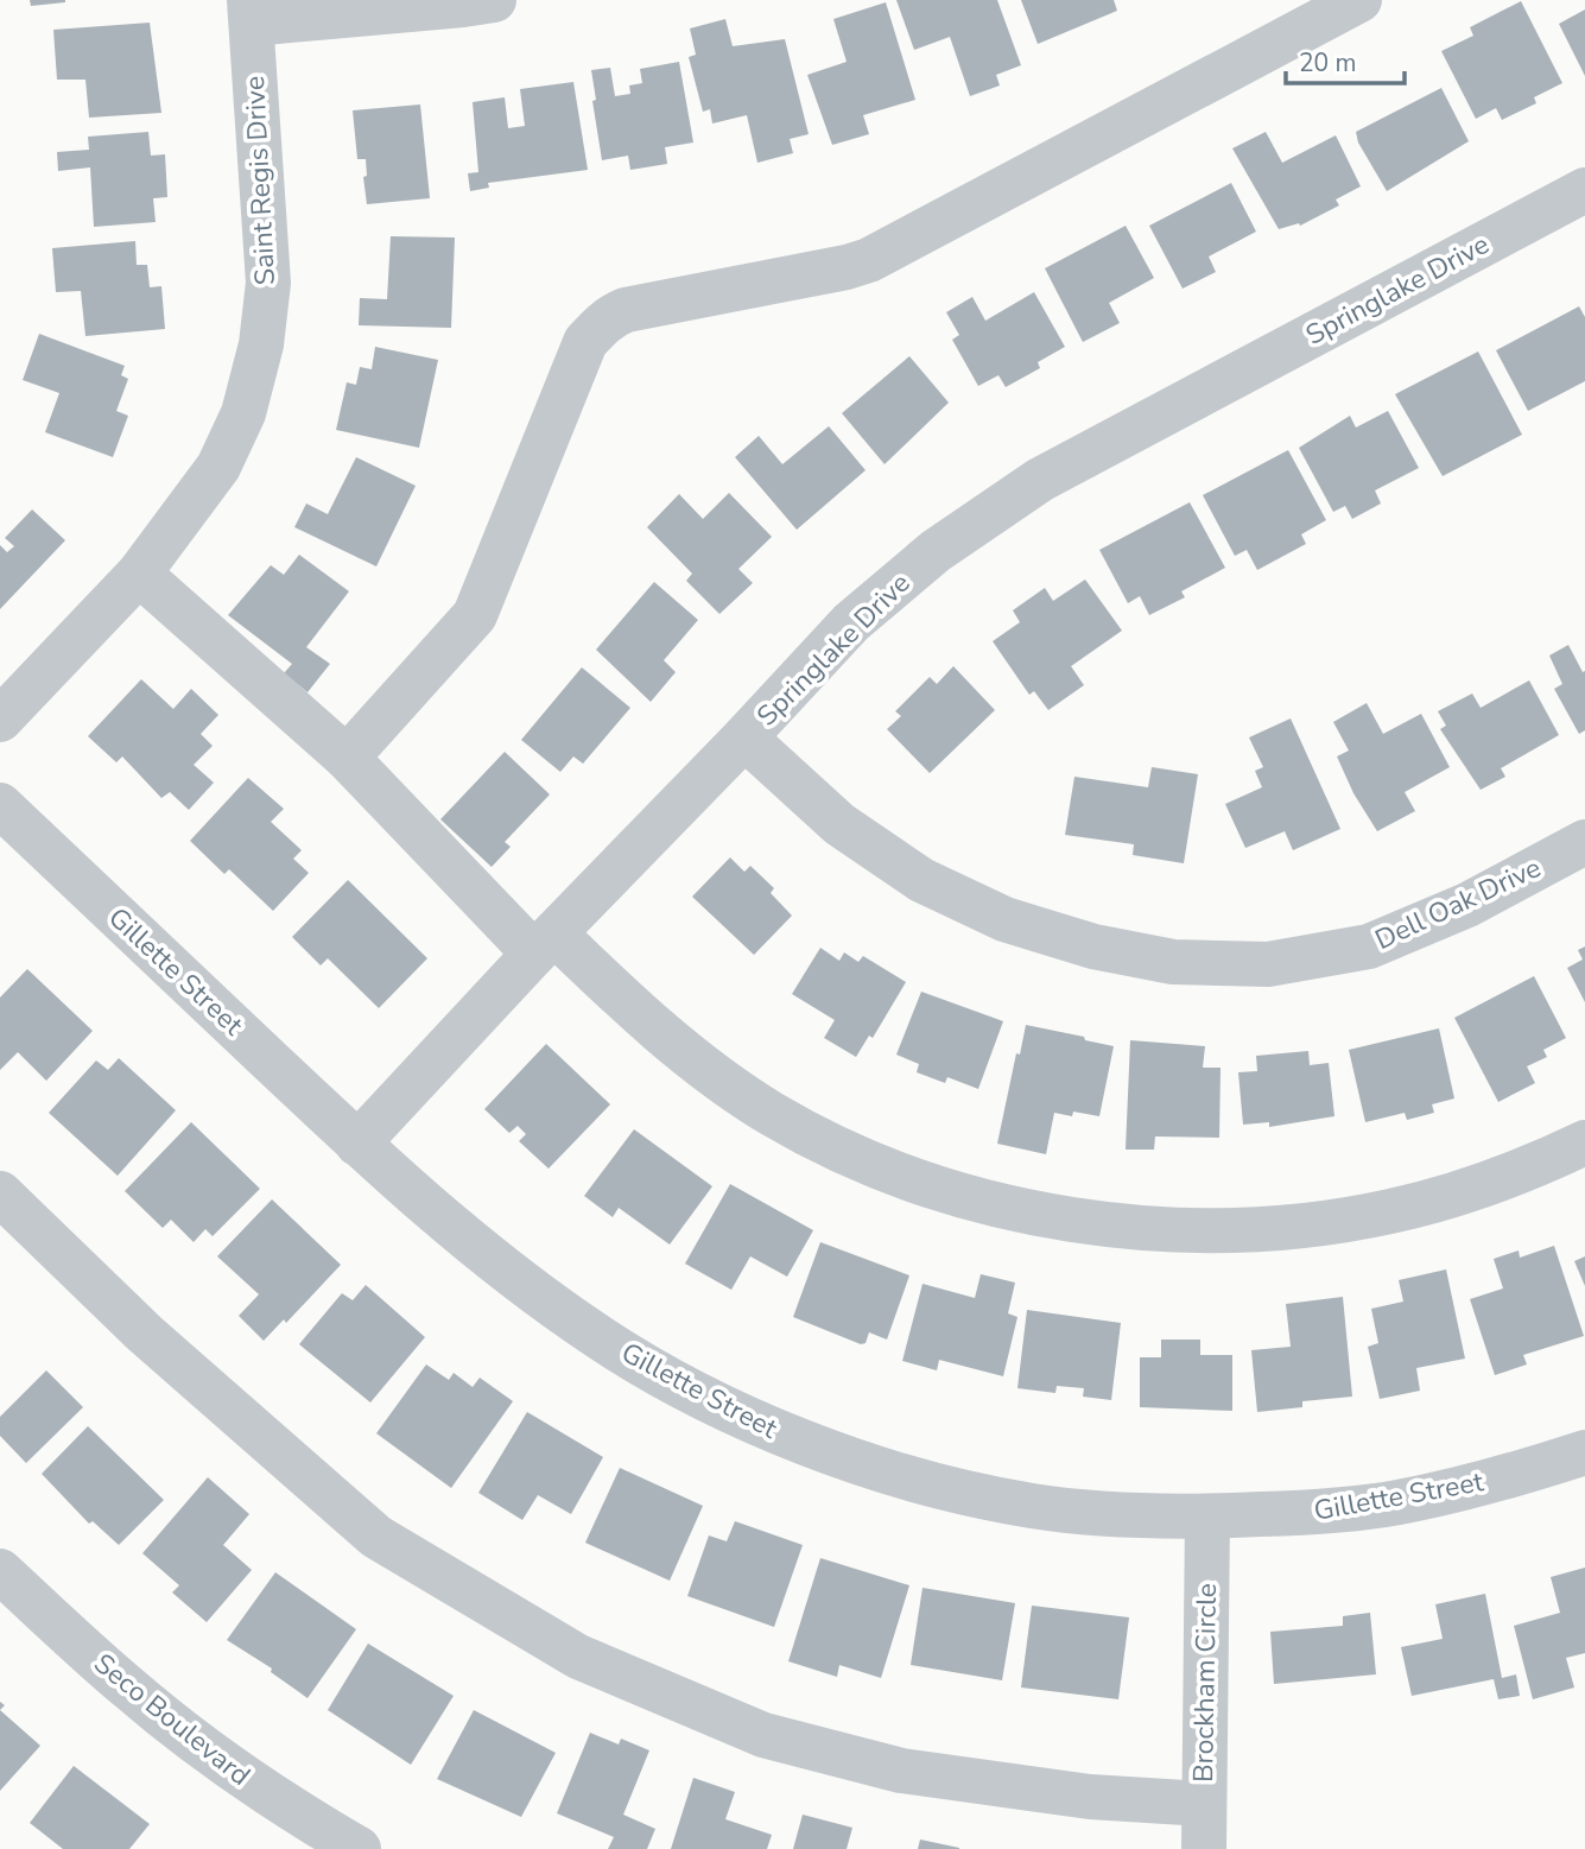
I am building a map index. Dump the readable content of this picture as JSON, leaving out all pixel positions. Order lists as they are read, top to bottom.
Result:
{
  "streets": {
    "street": [
      "Saint Regis Drive",
      "Springlake Drive",
      "Dell Oak Drive",
      "Gillette Street",
      "Brockham Circle",
      "Seco Boulevard"
    ]
  },
  "crossings": [
    ["Springlake Drive", "Dell Oak Drive"],
    ["Springlake Drive", "Gillette Street"],
    ["Gillette Street", "Brockham Circle"]
  ],
  "scale_bar": "20 m"
}
